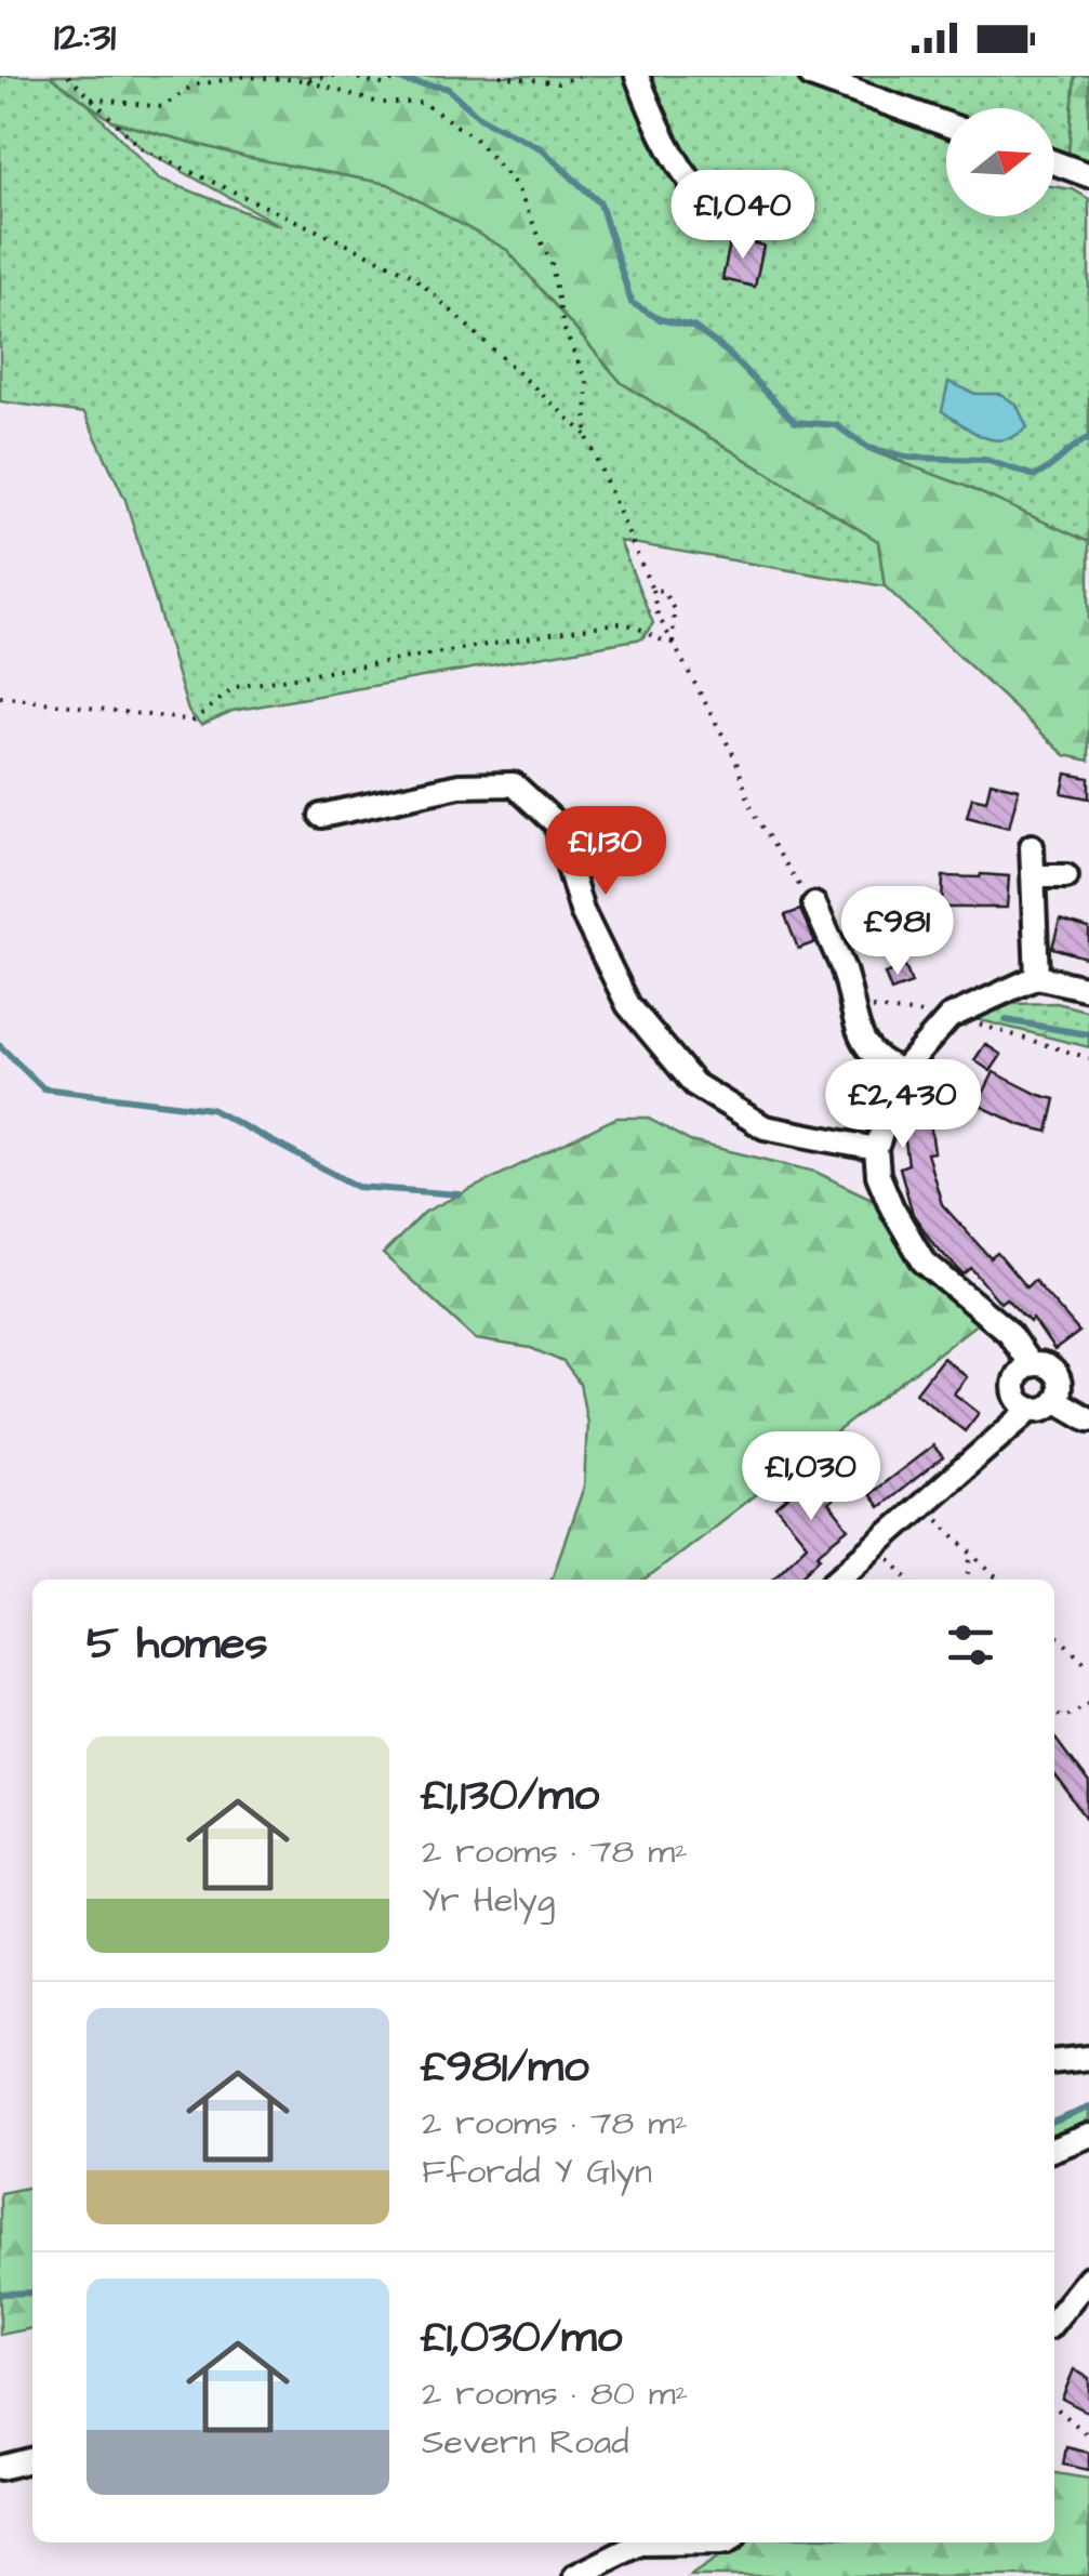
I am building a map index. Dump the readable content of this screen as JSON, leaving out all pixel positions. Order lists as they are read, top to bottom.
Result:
{
  "north": "right",
  "page": {
    "status": "12:31",
    "price": [
      "£1,040",
      "£1,130",
      "£981",
      "£2,430",
      "£1,030"
    ],
    "heading": "5 homes",
    "list": [
      {
        "name": "£1,130/mo",
        "note": "2 rooms · 78 m² · Yr Helyg"
      },
      {
        "name": "£981/mo",
        "note": "2 rooms · 78 m² · Ffordd Y Glyn"
      },
      {
        "name": "£1,030/mo",
        "note": "2 rooms · 80 m² · Severn Road"
      }
    ]
  }
}
